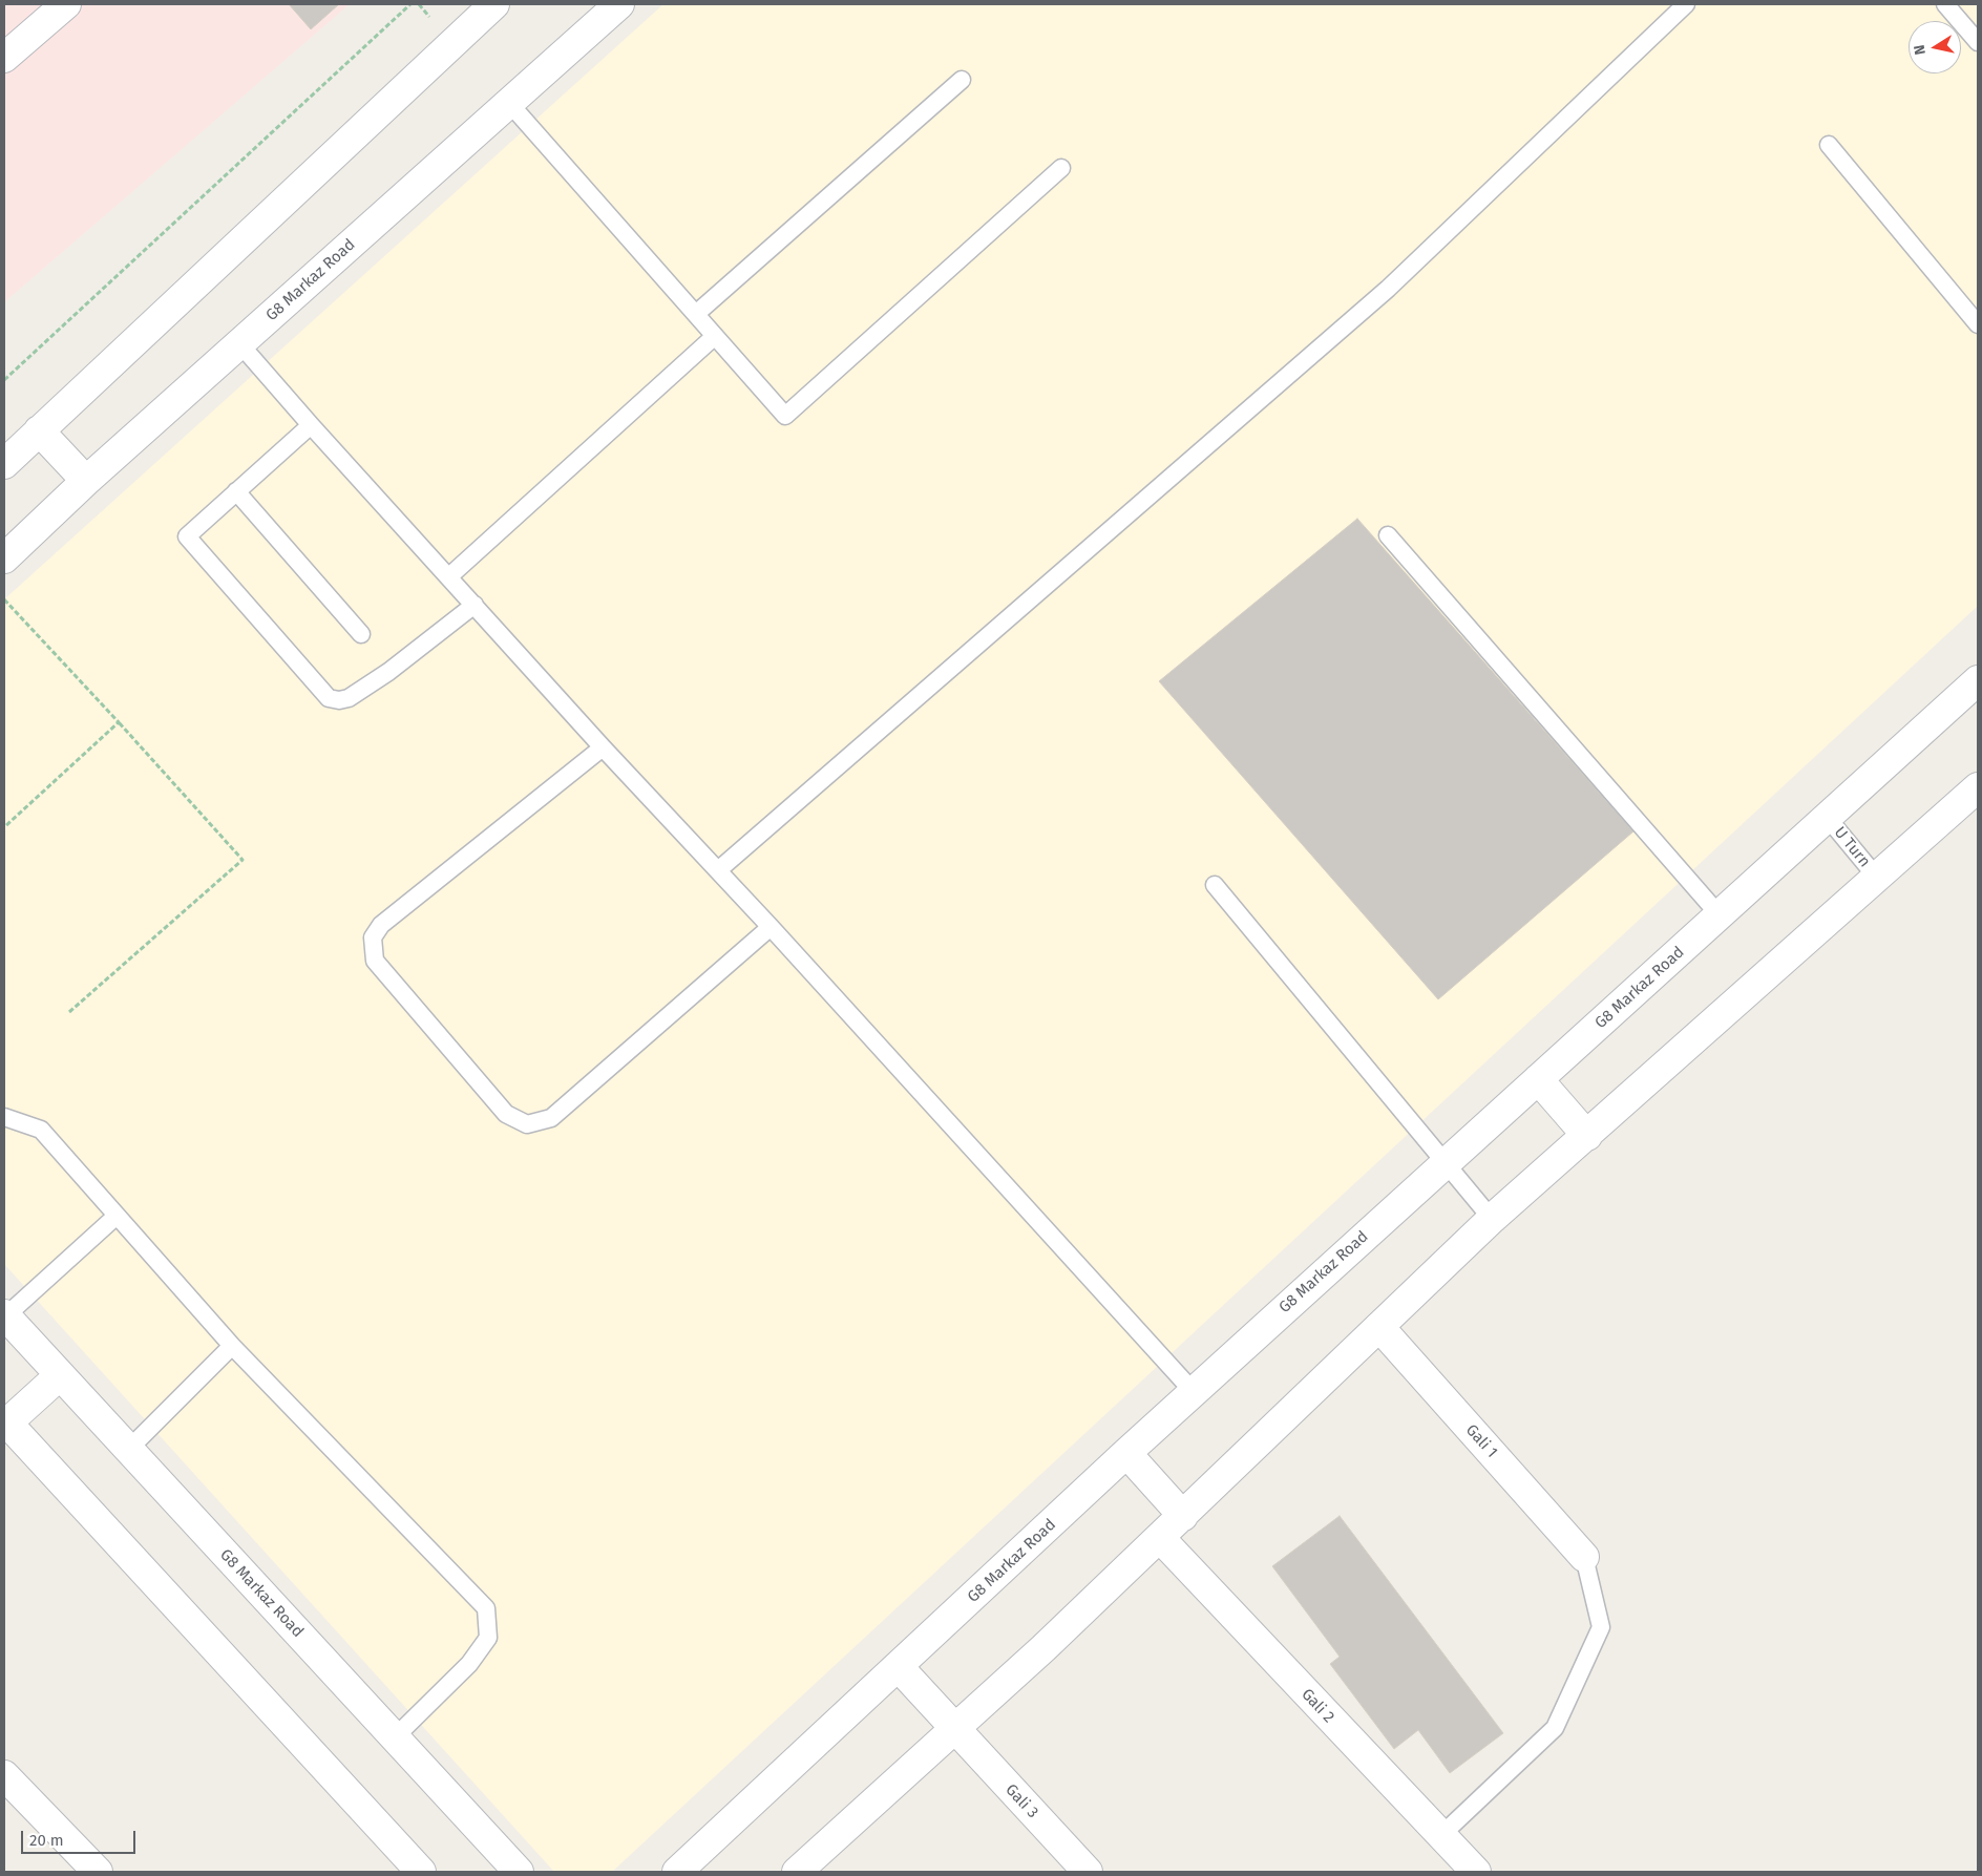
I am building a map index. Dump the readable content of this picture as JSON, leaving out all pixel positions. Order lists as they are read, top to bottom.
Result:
{
  "streets": {
    "street": [
      "G8 Markaz Road",
      "Gali 1",
      "Gali 2",
      "Gali 3"
    ],
    "lane": ["U Turn"]
  },
  "crossings": [
    ["G8 Markaz Road", "U Turn"],
    ["G8 Markaz Road", "Gali 3"]
  ],
  "scale_bar": "20 m",
  "north": "left"
}
